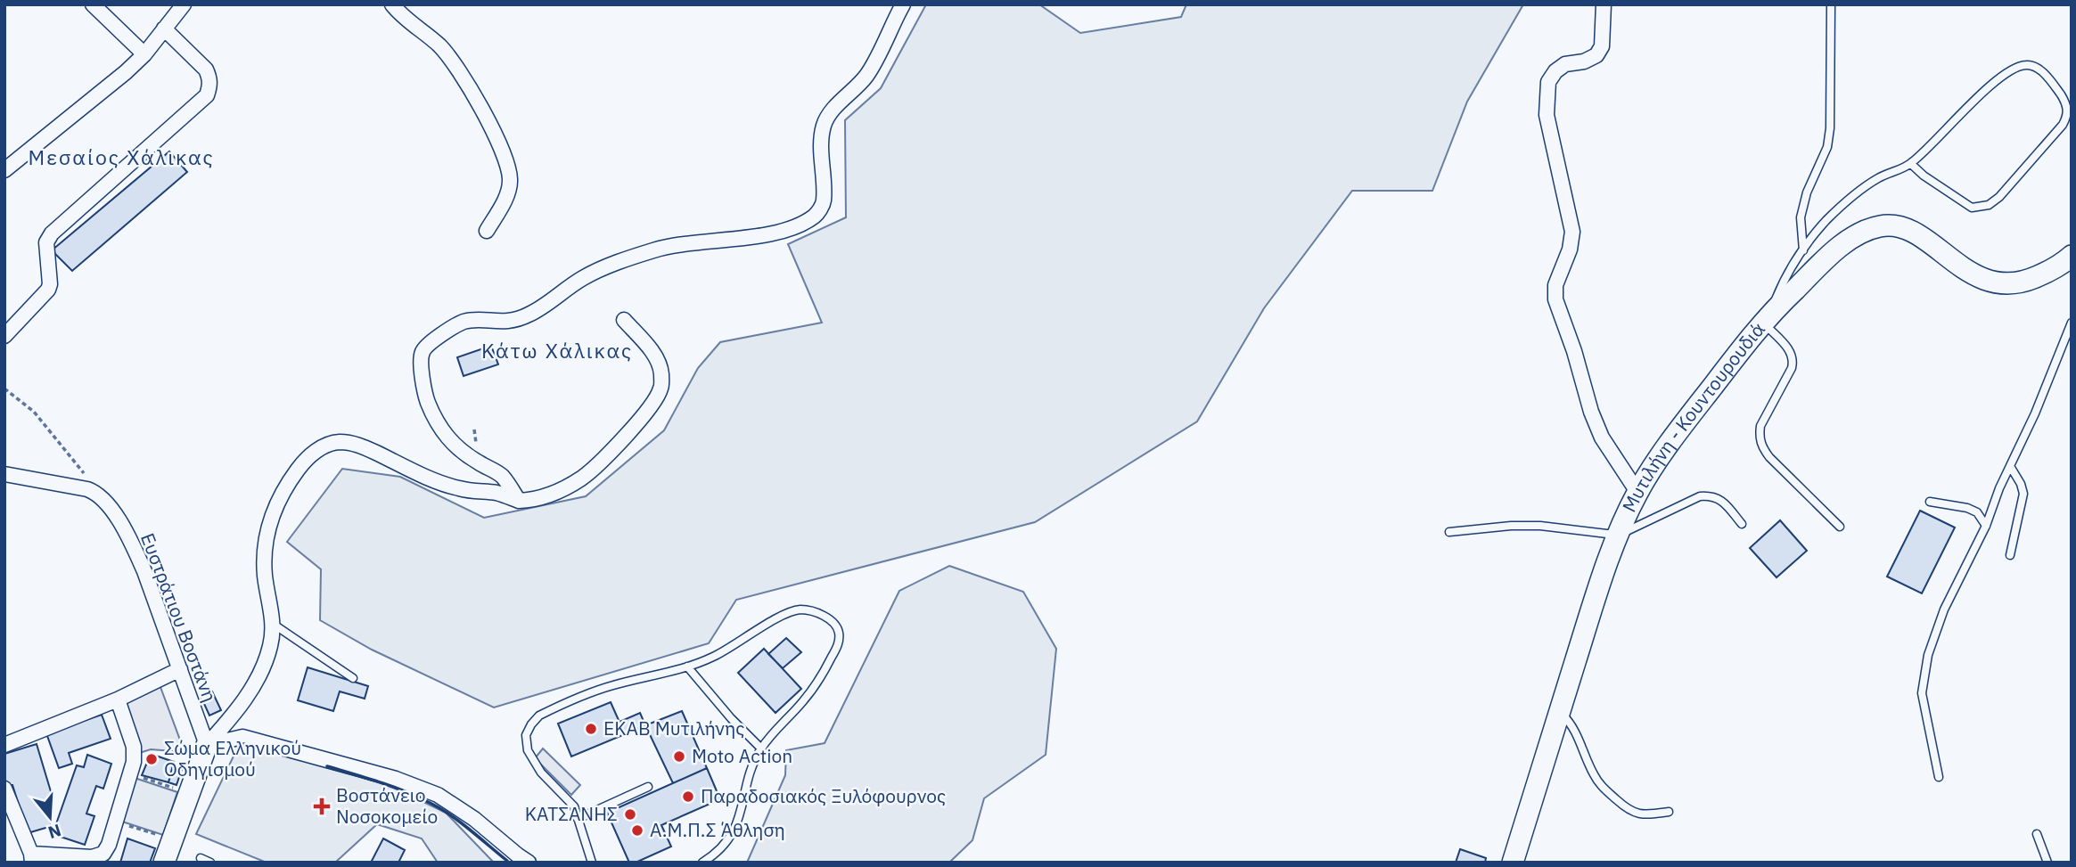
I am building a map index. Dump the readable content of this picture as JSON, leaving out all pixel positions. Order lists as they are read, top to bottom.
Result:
{
  "streets": {
    "main road": ["Μυτιλήνη - Κουντουρουδιά"],
    "street": ["Ευστράτιου Βοστάνη"]
  },
  "districts": ["Μεσαίος Χάλικας", "Κάτω Χάλικας"],
  "places": {
    "other": [
      "ΕΚΑΒ Μυτιλήνης",
      "Moto Action",
      "Σώμα Ελληνικού Οδηγισμού",
      "Παραδοσιακός Ξυλόφουρνος",
      "ΚΑΤΣΑΝΗΣ",
      "Α.Μ.Π.Σ Άθληση"
    ],
    "health": ["Βοστάνειο Νοσοκομείο"]
  },
  "north": "bottom"
}
